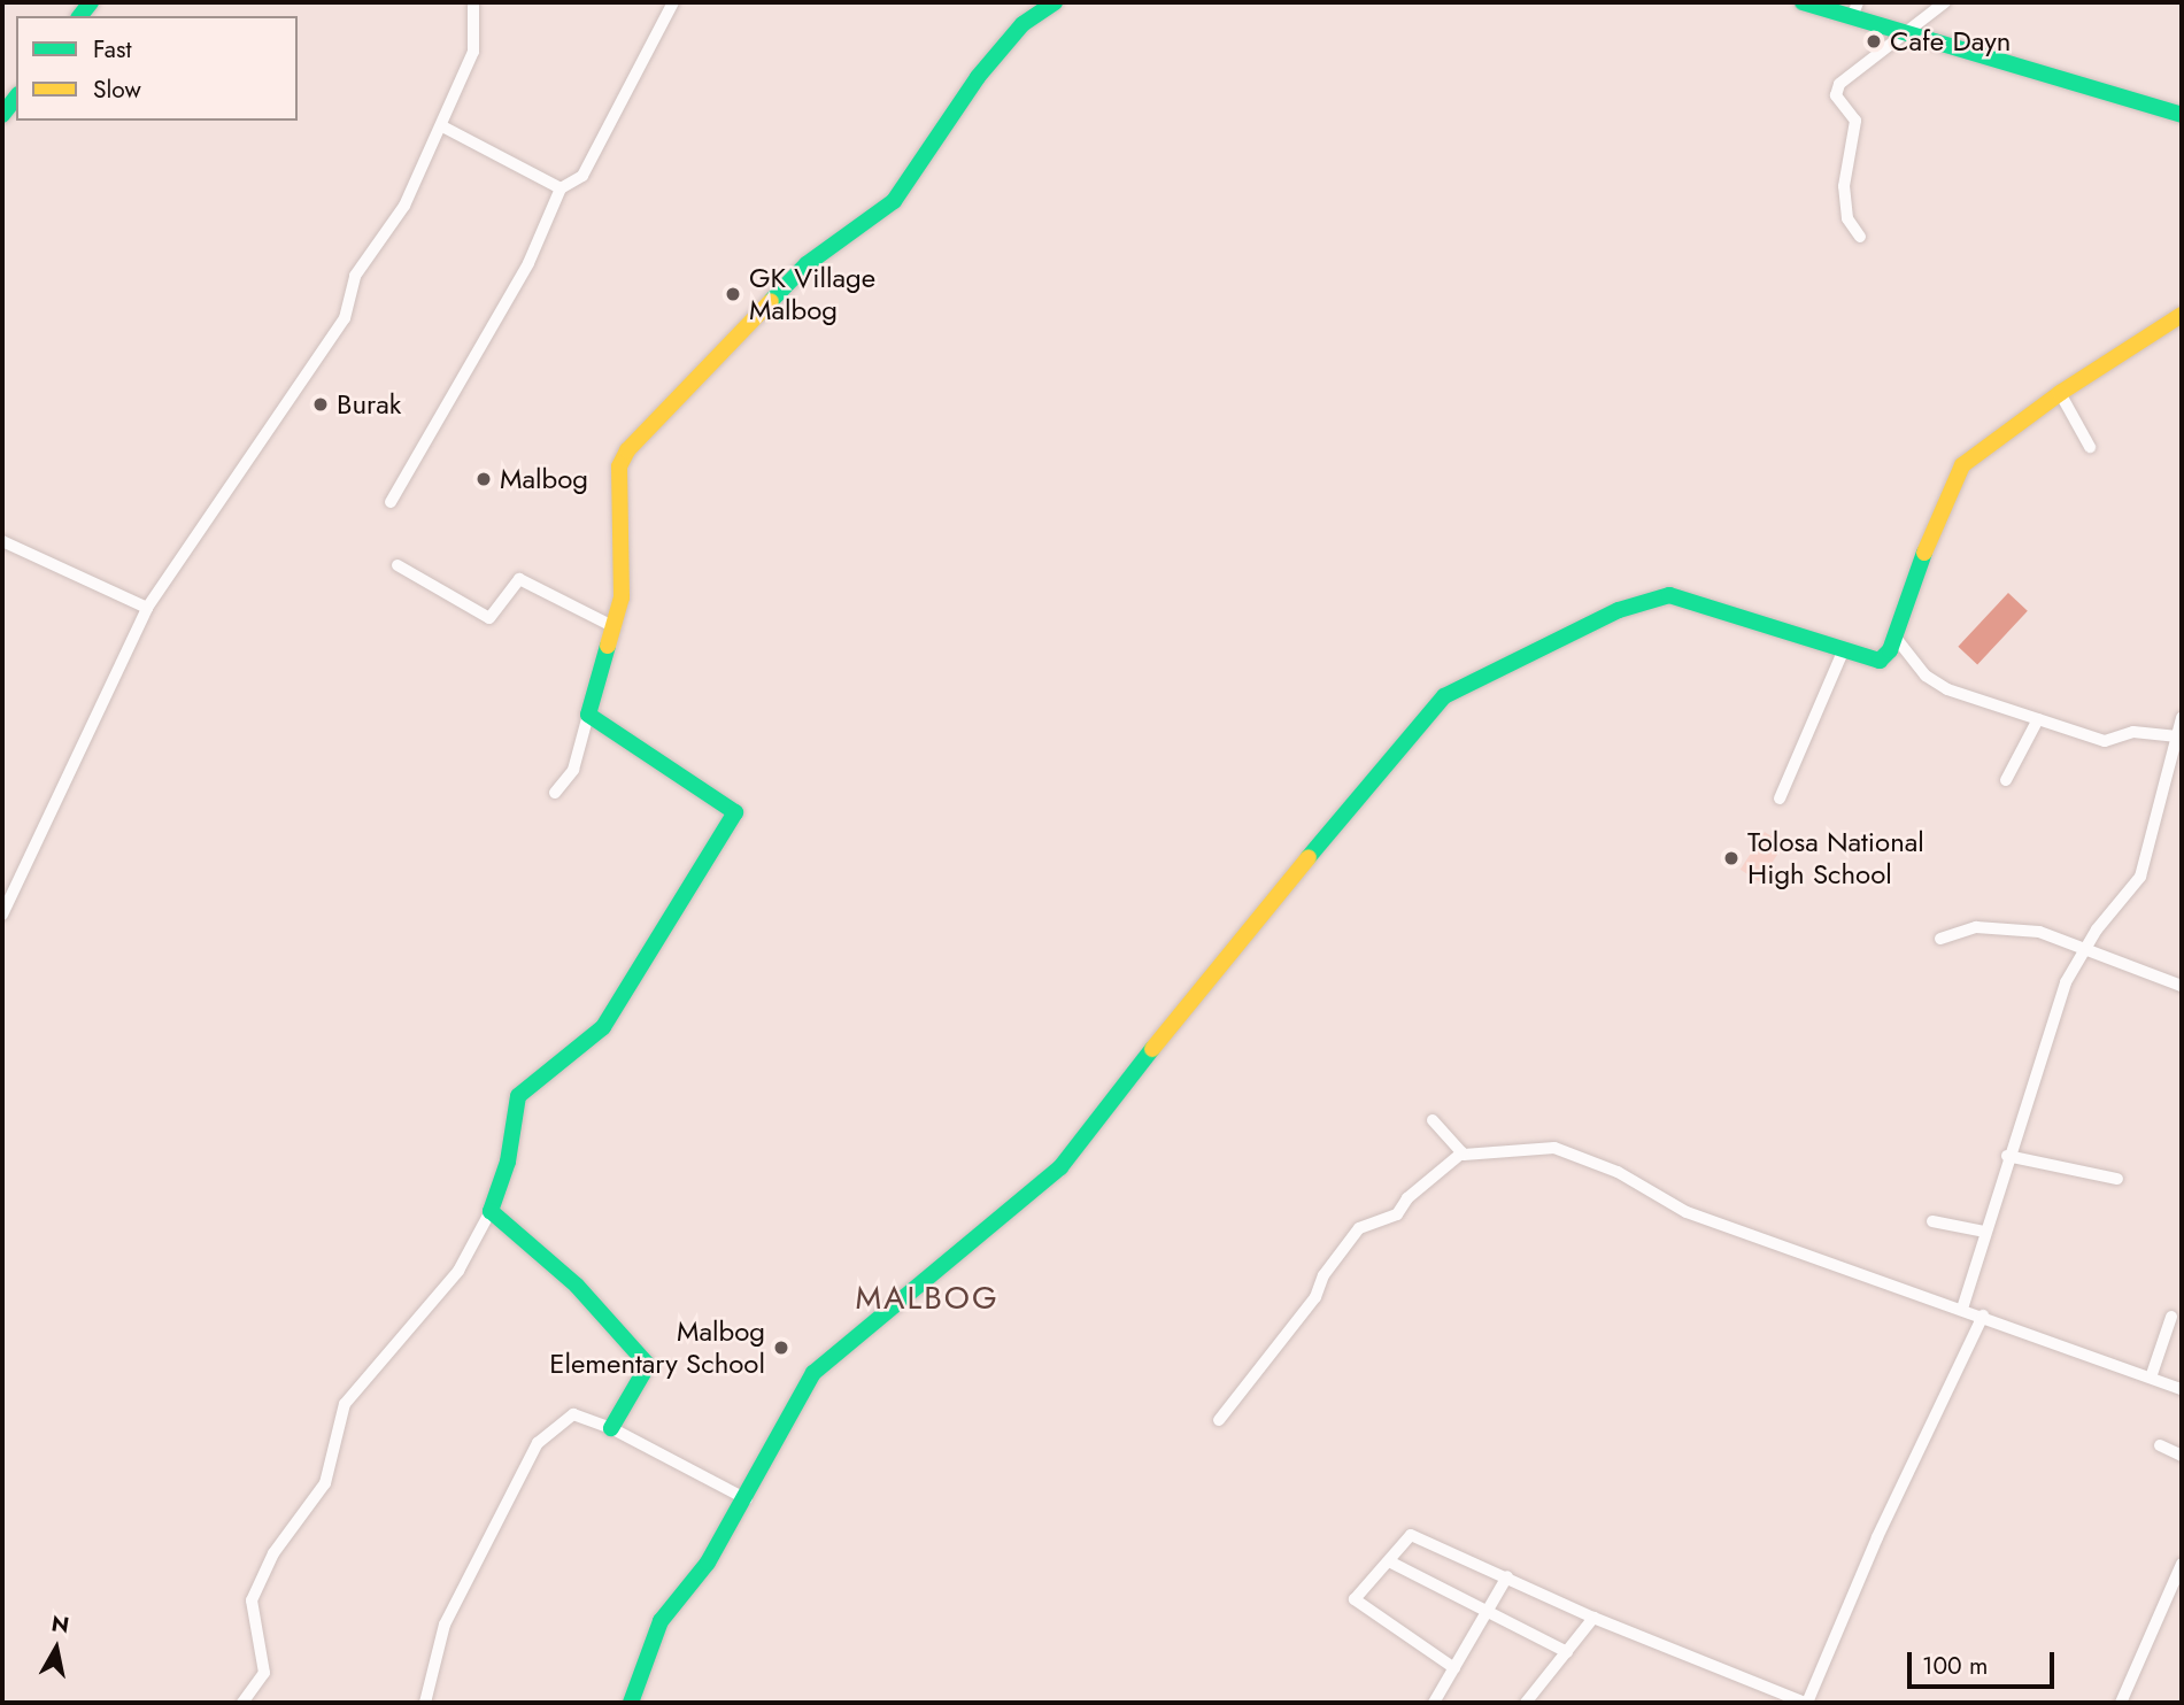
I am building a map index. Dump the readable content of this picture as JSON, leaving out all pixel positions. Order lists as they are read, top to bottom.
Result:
{
  "districts": ["MALBOG"],
  "places": [
    "Cafe Dayn",
    "GK Village Malbog",
    "Burak",
    "Malbog",
    "Tolosa National High School",
    "Malbog Elementary School"
  ],
  "legend": ["Fast", "Slow"],
  "scale_bar": "100 m",
  "north": "top"
}
